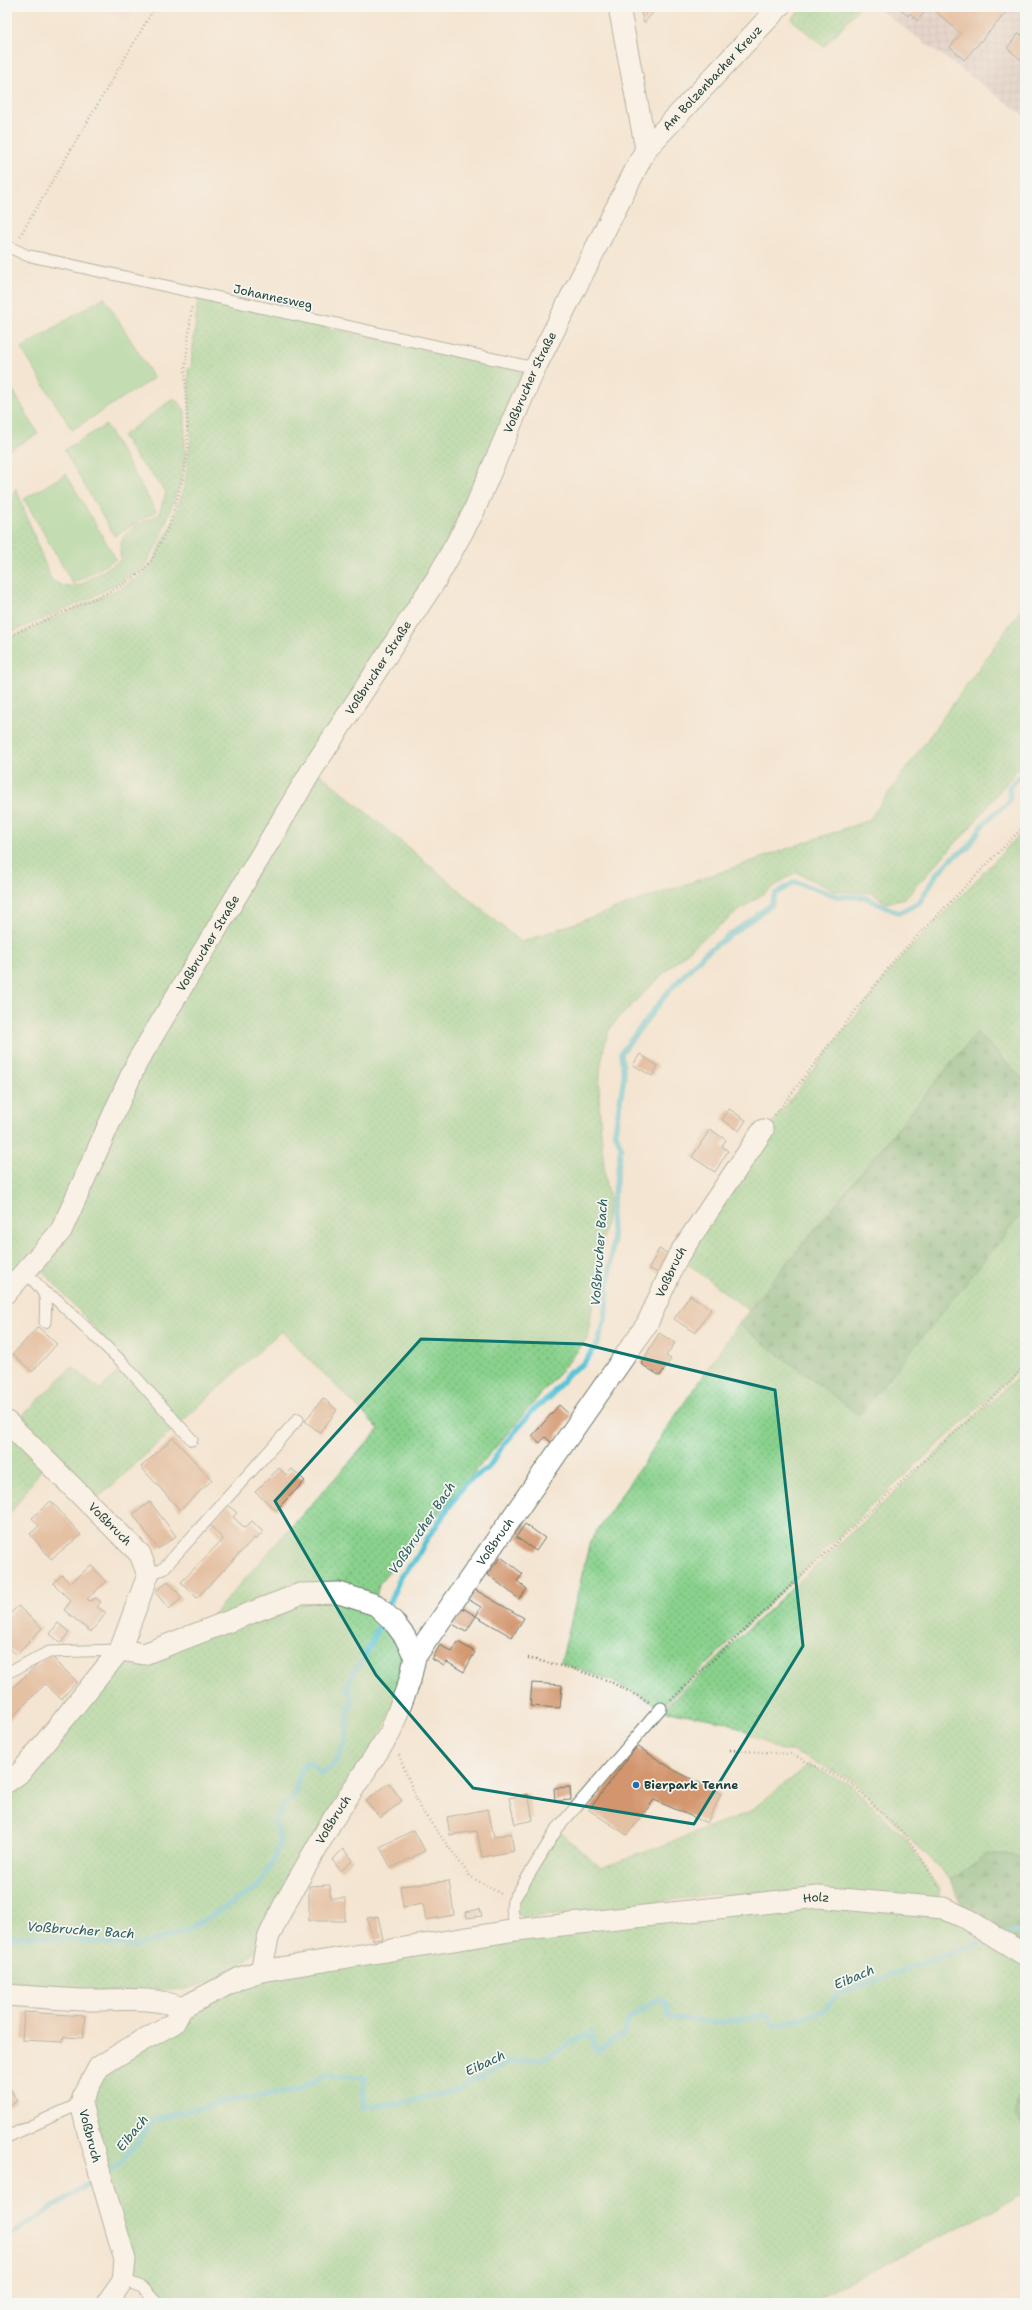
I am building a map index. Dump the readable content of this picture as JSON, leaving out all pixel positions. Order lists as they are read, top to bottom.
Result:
{
  "streets": {
    "street": [
      "Am Bolzenbacher Kreuz",
      "Voßbrucher Straße",
      "Voßbruch",
      "Holz"
    ],
    "lane": ["Johannesweg"]
  },
  "crossings": [
    ["Am Bolzenbacher Kreuz", "Voßbrucher Straße"],
    ["Johannesweg", "Voßbrucher Straße"],
    ["Voßbruch", "Holz"]
  ],
  "water": ["Voßbrucher Bach", "Eibach"],
  "places": ["Bierpark Tenne"]
}
